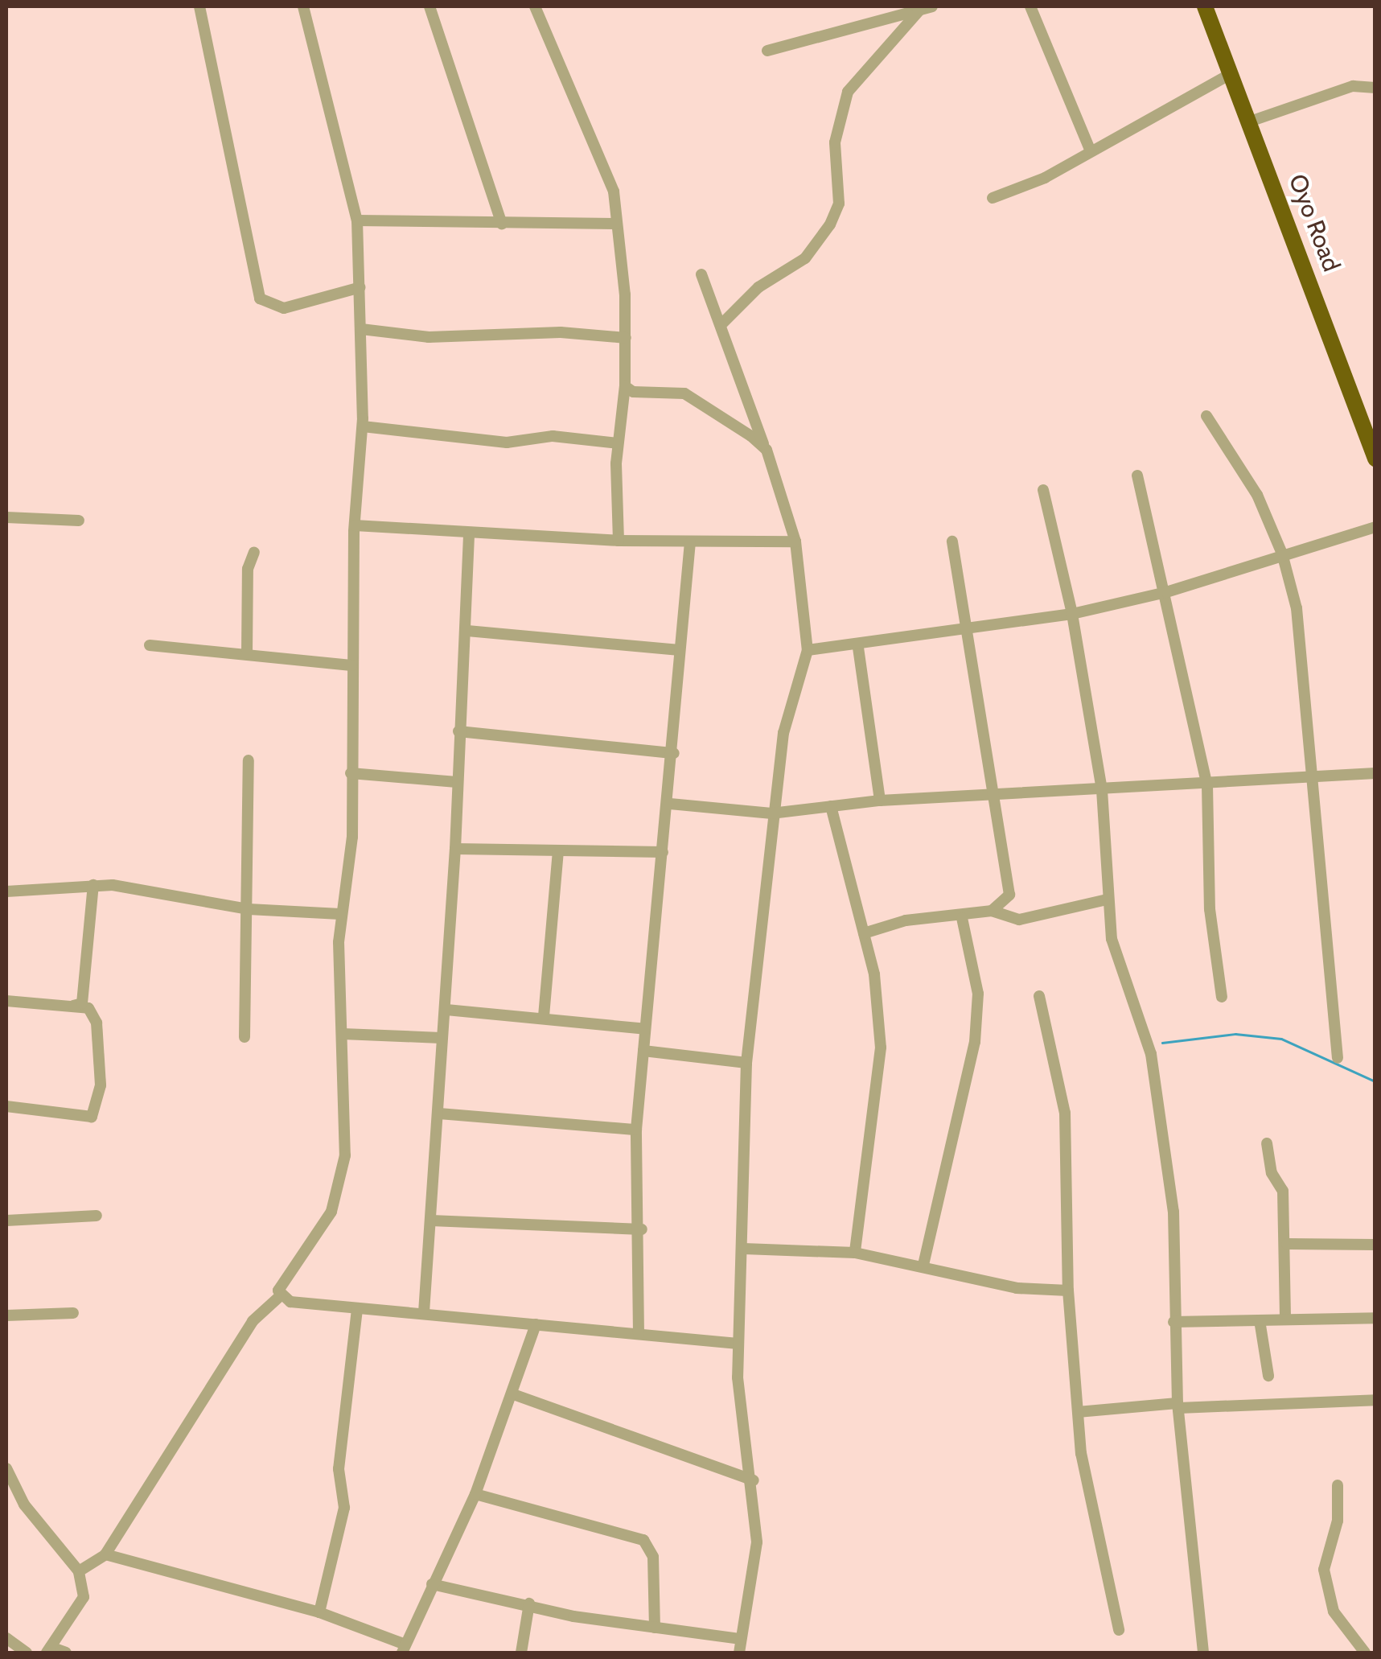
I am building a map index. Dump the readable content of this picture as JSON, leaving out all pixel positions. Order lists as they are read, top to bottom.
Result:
{
  "streets": {
    "highway": ["Oyo Road"]
  }
}
